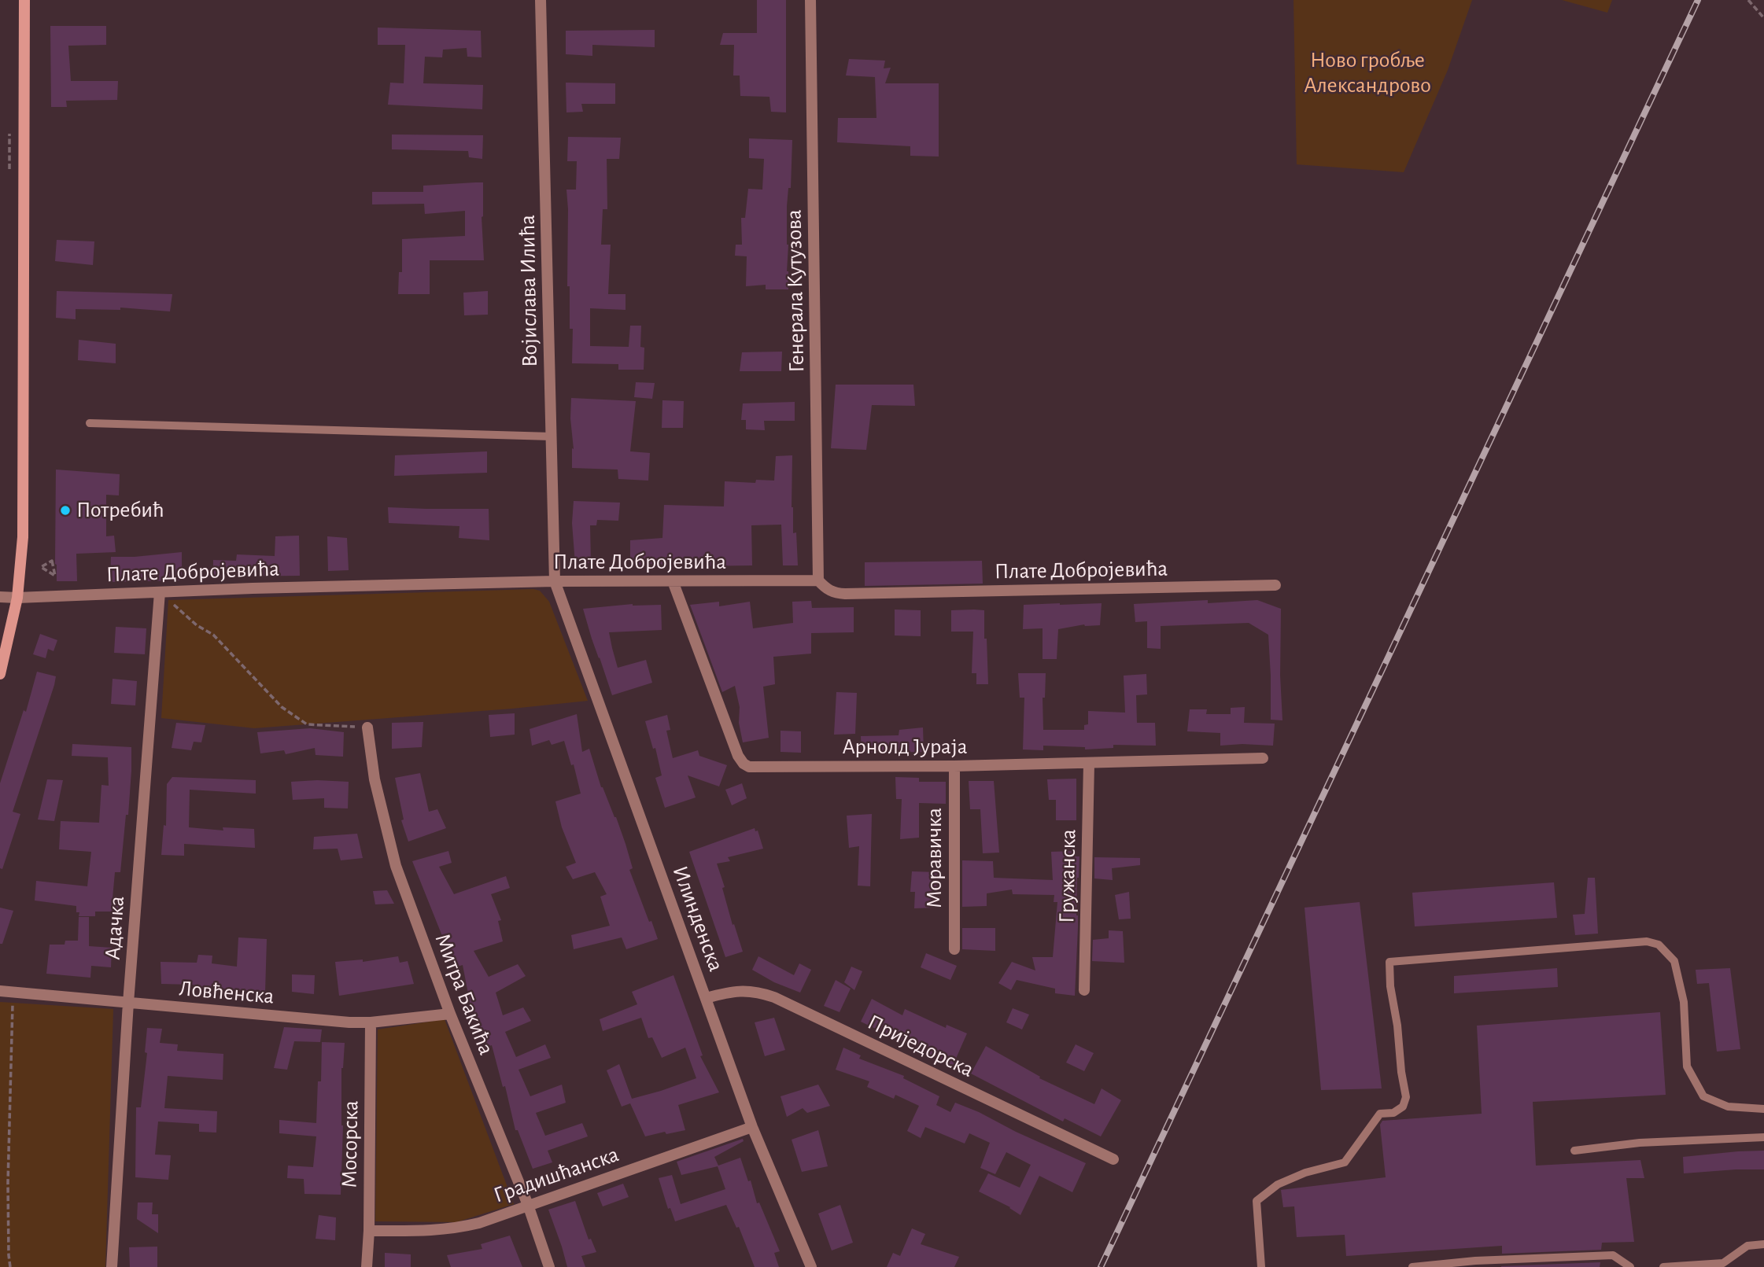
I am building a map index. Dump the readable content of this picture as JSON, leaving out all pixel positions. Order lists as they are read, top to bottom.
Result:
{
  "streets": {
    "street": [
      "Војислава Илића",
      "Генерала Кутузова",
      "Плате Добројевића",
      "Арнолд Јураја",
      "Моравичка",
      "Гружанска",
      "Илинденска",
      "Адачка",
      "Ловћенска",
      "Митра Бакића",
      "Приједорска",
      "Мосорска",
      "Градишћанска"
    ]
  },
  "crossings": [
    ["Војислава Илића", "Плате Добројевића"],
    ["Војислава Илића", "Илинденска"],
    ["Генерала Кутузова", "Плате Добројевића"],
    ["Плате Добројевића", "Арнолд Јураја"],
    ["Плате Добројевића", "Илинденска"],
    ["Плате Добројевића", "Адачка"],
    ["Арнолд Јураја", "Моравичка"],
    ["Арнолд Јураја", "Гружанска"],
    ["Илинденска", "Приједорска"],
    ["Илинденска", "Градишћанска"],
    ["Адачка", "Ловћенска"],
    ["Ловћенска", "Митра Бакића"],
    ["Ловћенска", "Мосорска"],
    ["Митра Бакића", "Градишћанска"],
    ["Мосорска", "Градишћанска"]
  ],
  "parks": ["Ново гробље Александрово"],
  "places": ["Потребић"]
}
